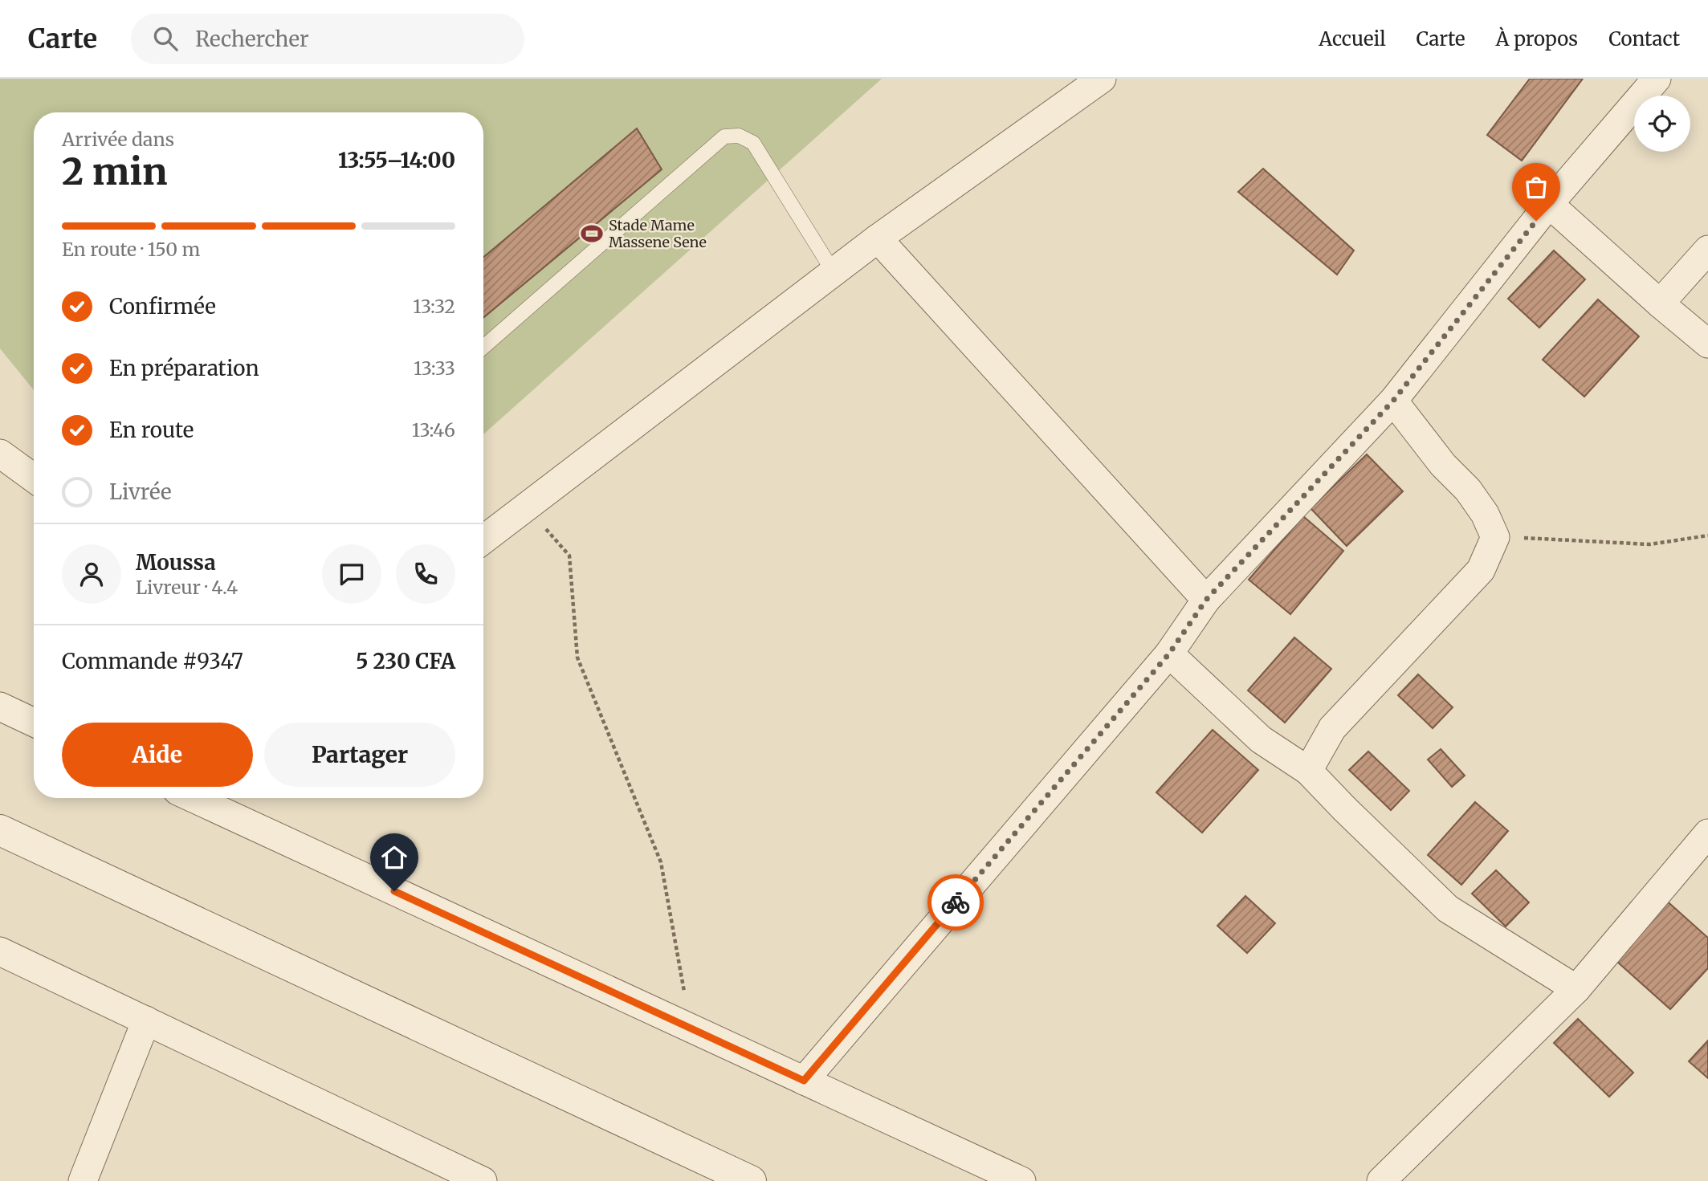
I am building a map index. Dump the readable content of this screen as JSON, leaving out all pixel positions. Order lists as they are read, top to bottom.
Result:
{
  "places": {
    "sports": ["Stade Mame Massene Sene"]
  },
  "page": {
    "header": "Carte",
    "search": "Rechercher",
    "nav": [
      "Accueil",
      "Carte",
      "À propos",
      "Contact"
    ],
    "heading": ["2 min", "Arrivée dans", "13:55–14:00"],
    "panel": [
      "Moussa",
      "Livreur · 4.4",
      "Commande #9347",
      "5 230 CFA"
    ],
    "bar": "En route · 150 m",
    "list": [
      ["Confirmée", "13:32"],
      ["En préparation", "13:33"],
      ["En route", "13:46"],
      "Livrée"
    ],
    "buttons": ["Aide", "Partager"]
  }
}
